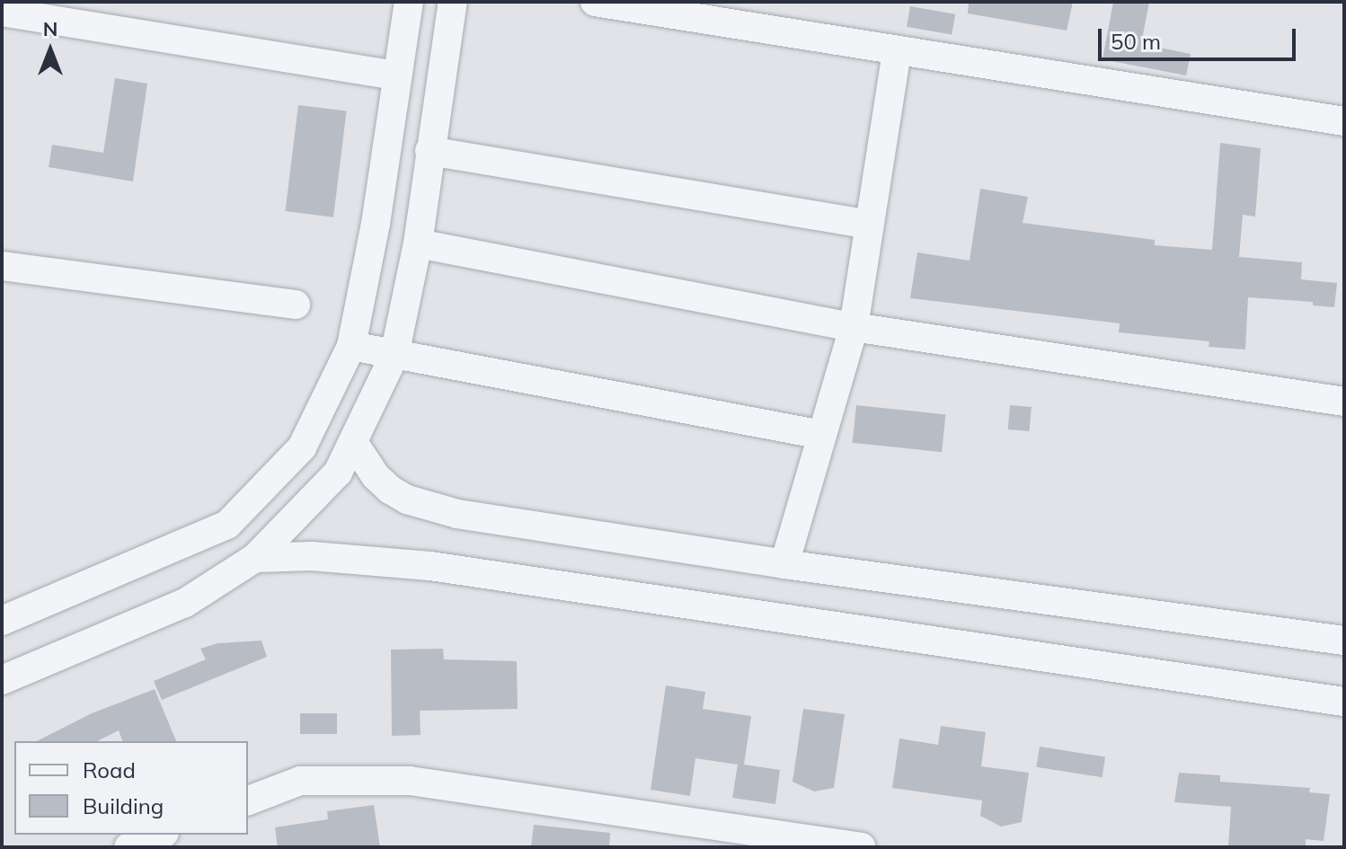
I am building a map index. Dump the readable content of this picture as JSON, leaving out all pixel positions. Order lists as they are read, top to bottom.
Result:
{
  "legend": ["Road", "Building"],
  "scale_bar": "50 m",
  "north": "top"
}
